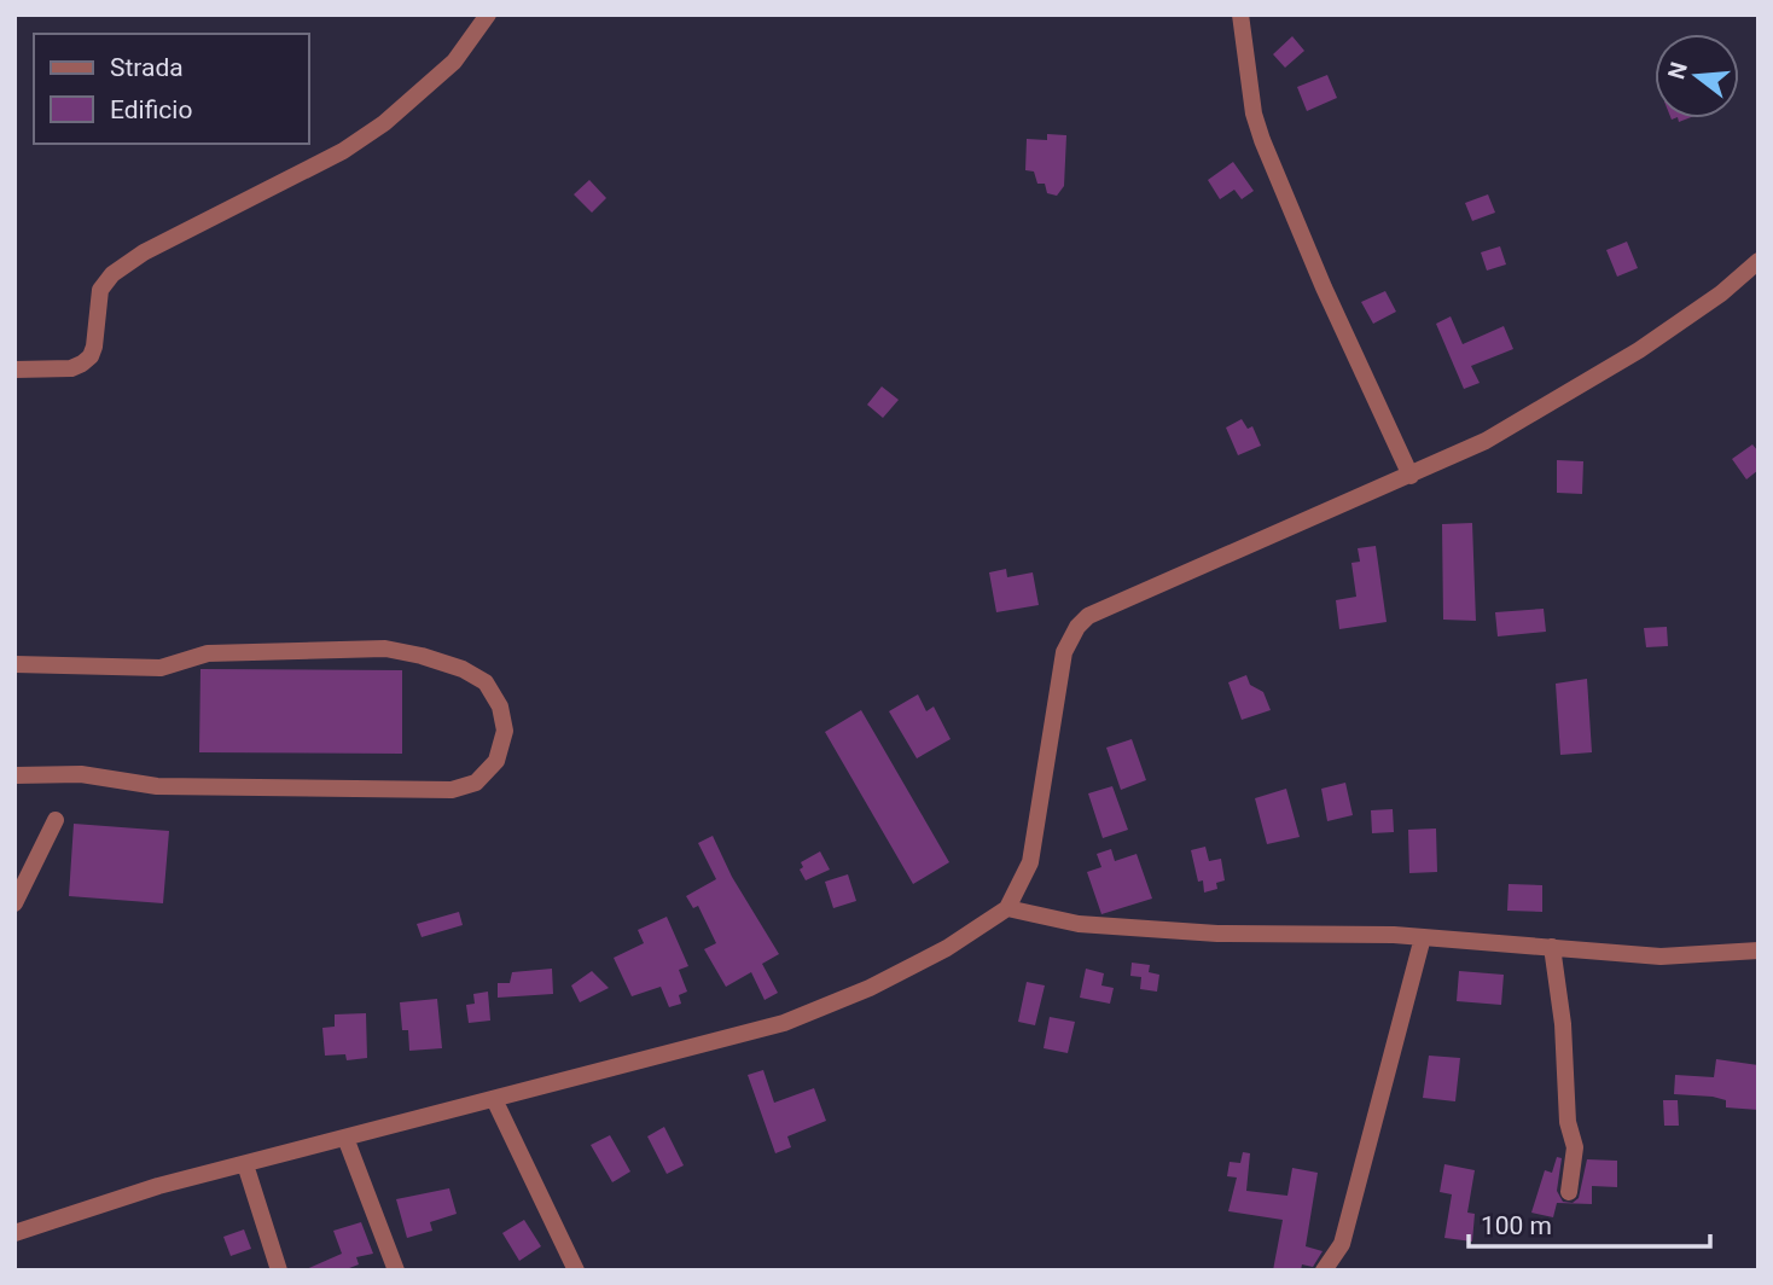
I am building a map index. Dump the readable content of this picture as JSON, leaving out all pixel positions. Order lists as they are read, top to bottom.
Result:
{
  "legend": ["Strada", "Edificio"],
  "scale_bar": "100 m",
  "north": "left"
}
